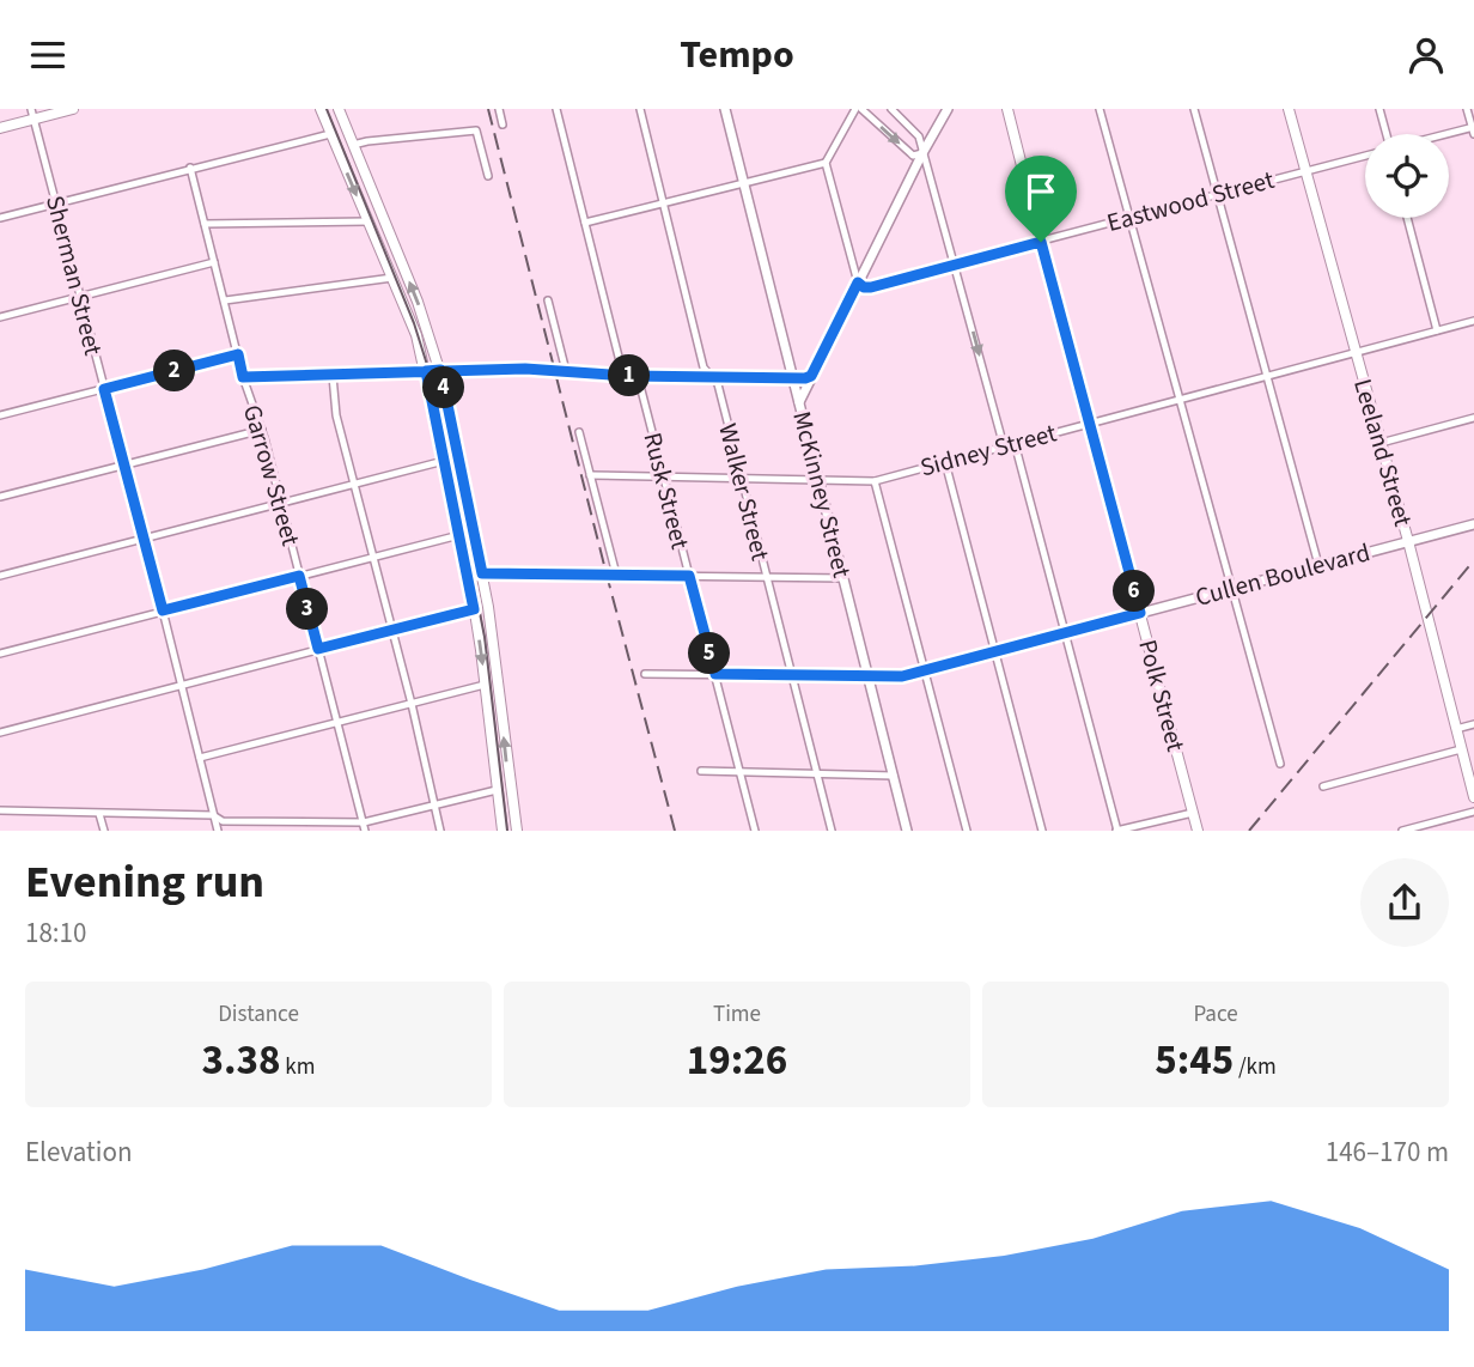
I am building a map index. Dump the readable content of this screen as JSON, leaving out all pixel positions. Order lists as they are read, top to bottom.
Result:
{
  "streets": {
    "main road": ["Leeland Street", "Polk Street"],
    "street": [
      "Eastwood Street",
      "Sherman Street",
      "Sidney Street",
      "Garrow Street",
      "Rusk Street",
      "Walker Street",
      "McKinney Street",
      "Cullen Boulevard"
    ]
  },
  "crossings": [
    ["Eastwood Street", "Leeland Street"],
    ["Eastwood Street", "Polk Street"],
    ["Sidney Street", "Leeland Street"],
    ["Sidney Street", "Rusk Street"],
    ["Sidney Street", "Walker Street"],
    ["Sidney Street", "McKinney Street"],
    ["Sidney Street", "Polk Street"],
    ["Leeland Street", "Cullen Boulevard"],
    ["Rusk Street", "Cullen Boulevard"],
    ["Walker Street", "Cullen Boulevard"],
    ["McKinney Street", "Cullen Boulevard"],
    ["Cullen Boulevard", "Polk Street"]
  ],
  "page": {
    "header": "Tempo",
    "pins": [
      "2",
      "1",
      "4",
      "6",
      "3",
      "5"
    ],
    "heading": ["Evening run", "18:10"],
    "stats": [
      ["Distance", "3.38 km"],
      ["Time", "19:26"],
      ["Pace", "5:45 /km"]
    ],
    "chart": ["Elevation", "146–170 m"]
  }
}
